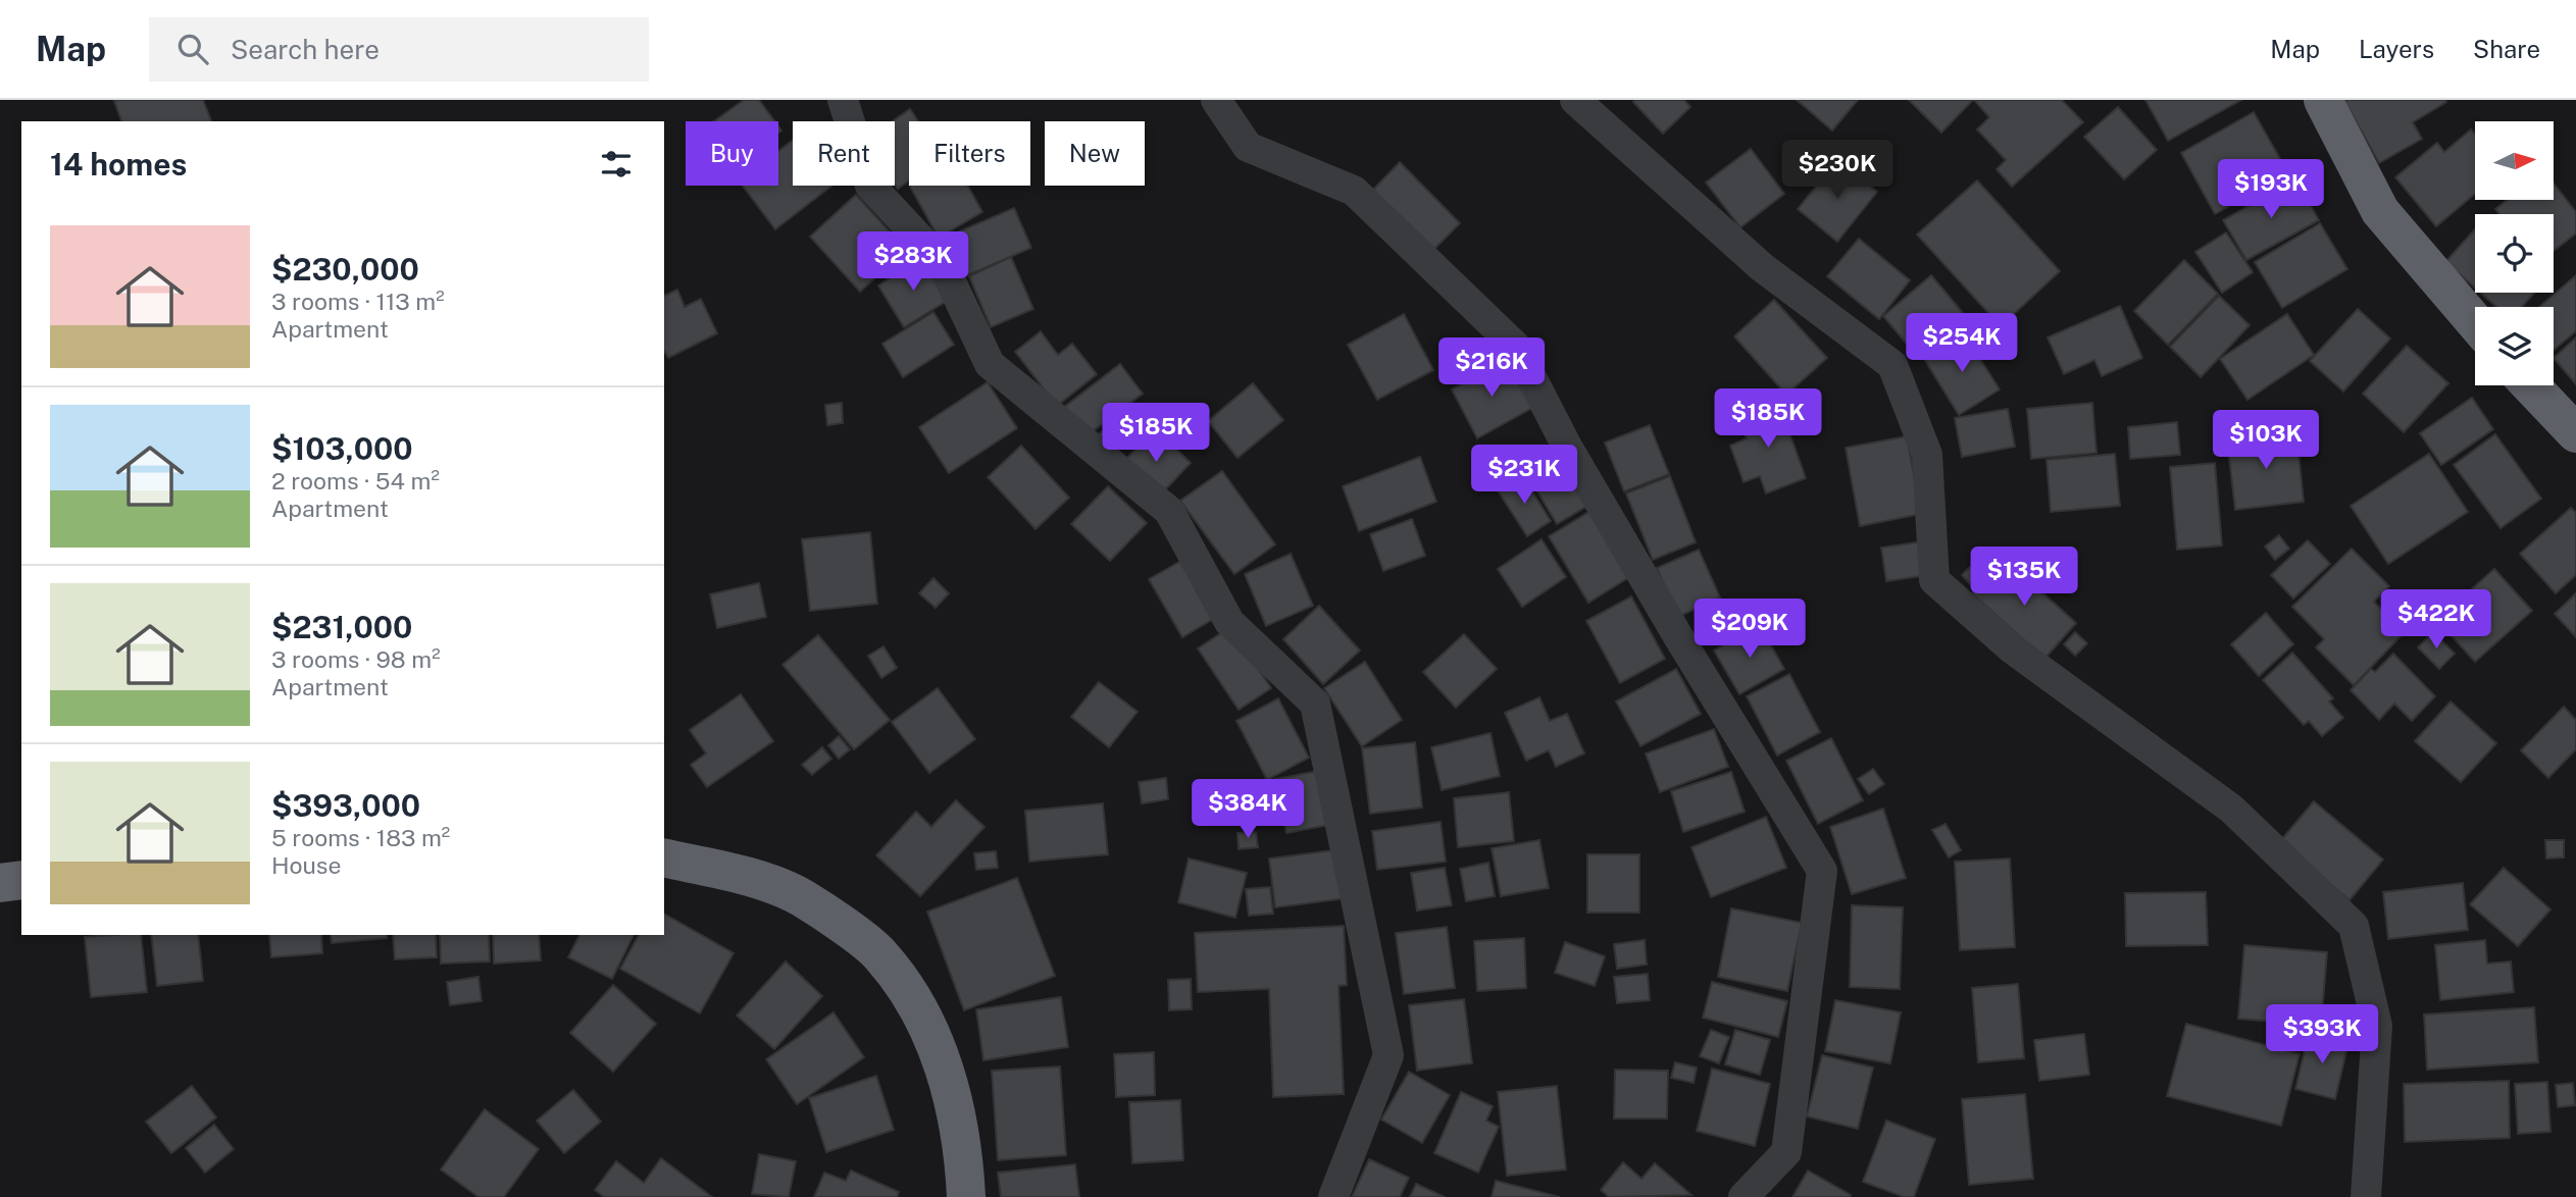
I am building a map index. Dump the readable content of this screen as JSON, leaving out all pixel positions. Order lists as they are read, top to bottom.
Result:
{
  "north": "right",
  "page": {
    "header": "Map",
    "search": "Search here",
    "nav": ["Map", "Layers", "Share"],
    "chip": [
      "Buy",
      "Rent",
      "Filters",
      "New"
    ],
    "heading": "14 homes",
    "price": [
      "$230K",
      "$193K",
      "$283K",
      "$254K",
      "$216K",
      "$185K",
      "$185K",
      "$103K",
      "$231K",
      "$135K",
      "$422K",
      "$209K",
      "$384K",
      "$393K"
    ],
    "list": [
      {
        "name": "$230,000",
        "note": "3 rooms · 113 m² · Apartment"
      },
      {
        "name": "$103,000",
        "note": "2 rooms · 54 m² · Apartment"
      },
      {
        "name": "$231,000",
        "note": "3 rooms · 98 m² · Apartment"
      },
      {
        "name": "$393,000",
        "note": "5 rooms · 183 m² · House"
      }
    ]
  }
}
